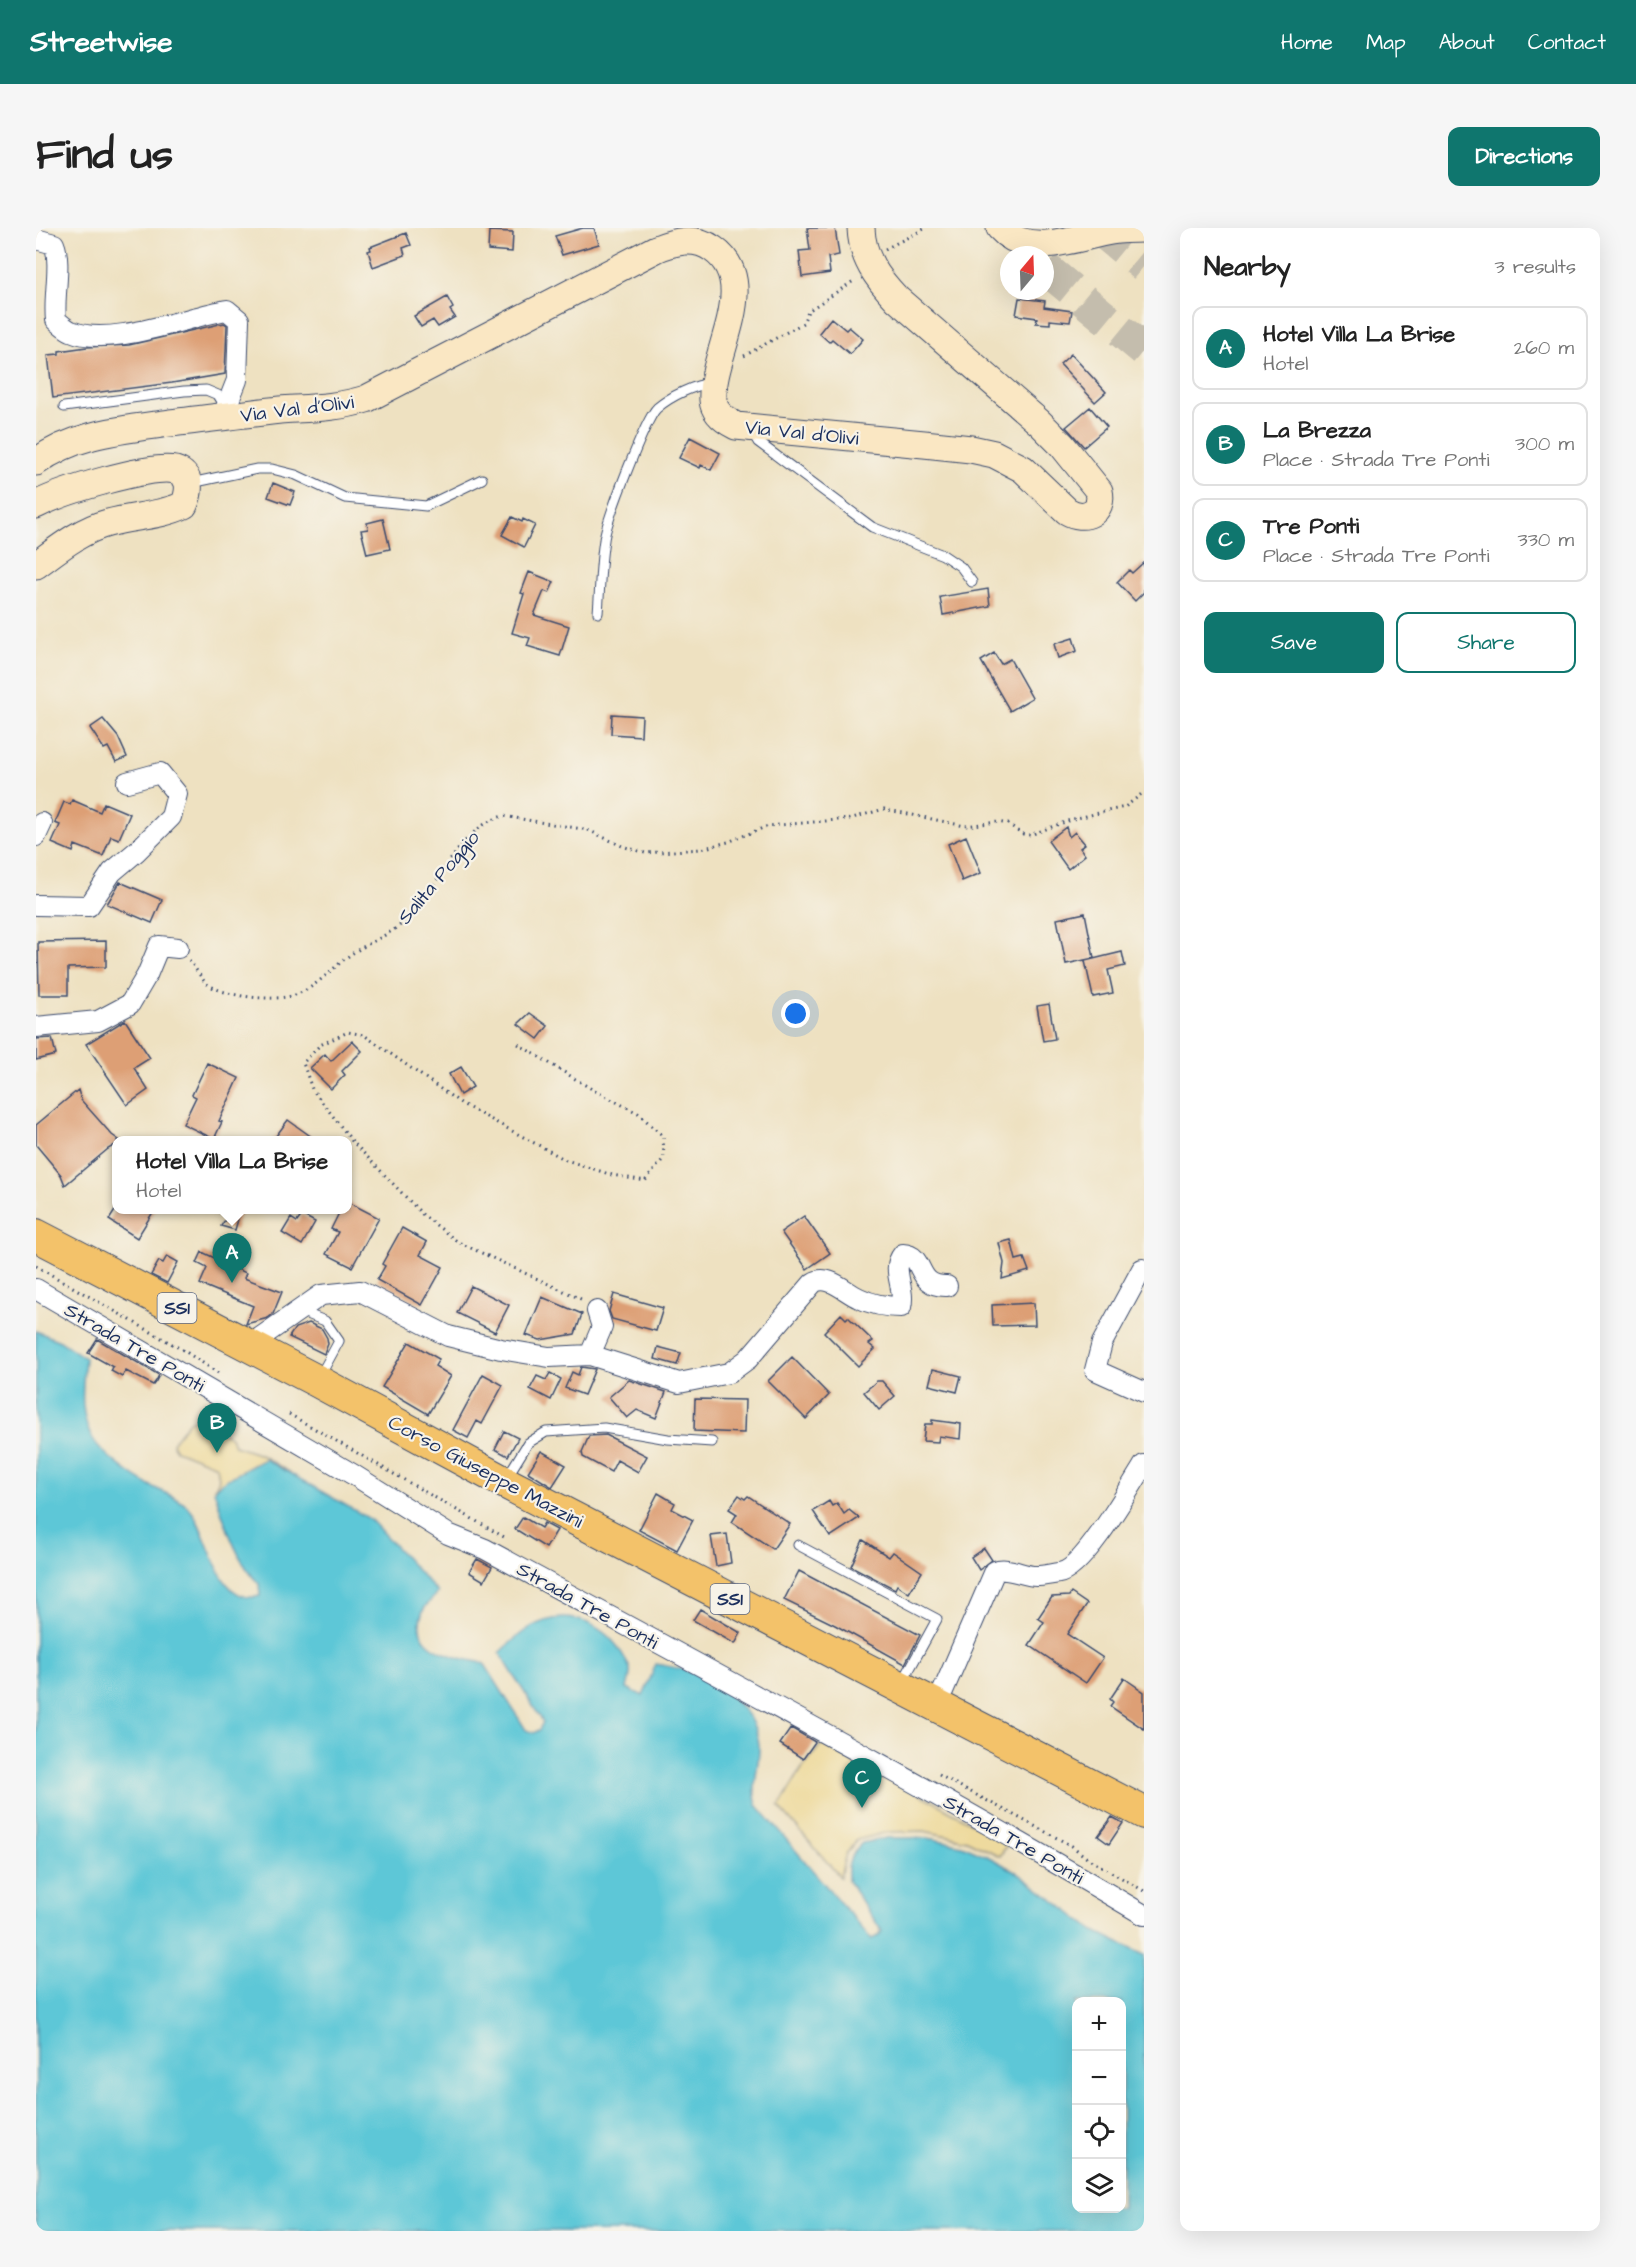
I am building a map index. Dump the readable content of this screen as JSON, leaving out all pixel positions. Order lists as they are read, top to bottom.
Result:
{
  "streets": {
    "main road": ["SS1", "Corso Giuseppe Mazzini"],
    "street": ["Via Val d'Olivi", "Strada Tre Ponti"],
    "path": ["Salita Poggio"]
  },
  "north": "top",
  "page": {
    "header": "Streetwise",
    "nav": [
      "Home",
      "Map",
      "About",
      "Contact"
    ],
    "title": "Find us",
    "buttons": [
      "Directions",
      ["Save", "Share"]
    ],
    "heading": ["Nearby", "3 results"],
    "list": [
      {
        "mark": "A",
        "name": "Hotel Villa La Brise",
        "note": "Hotel",
        "value": "260 m"
      },
      {
        "mark": "B",
        "name": "La Brezza",
        "note": "Place · Strada Tre Ponti",
        "value": "300 m"
      },
      {
        "mark": "C",
        "name": "Tre Ponti",
        "note": "Place · Strada Tre Ponti",
        "value": "330 m"
      }
    ],
    "popup": ["Hotel Villa La Brise", "Hotel"],
    "pins": ["A", "B", "C"],
    "map_buttons": ["+", "−"]
  }
}
